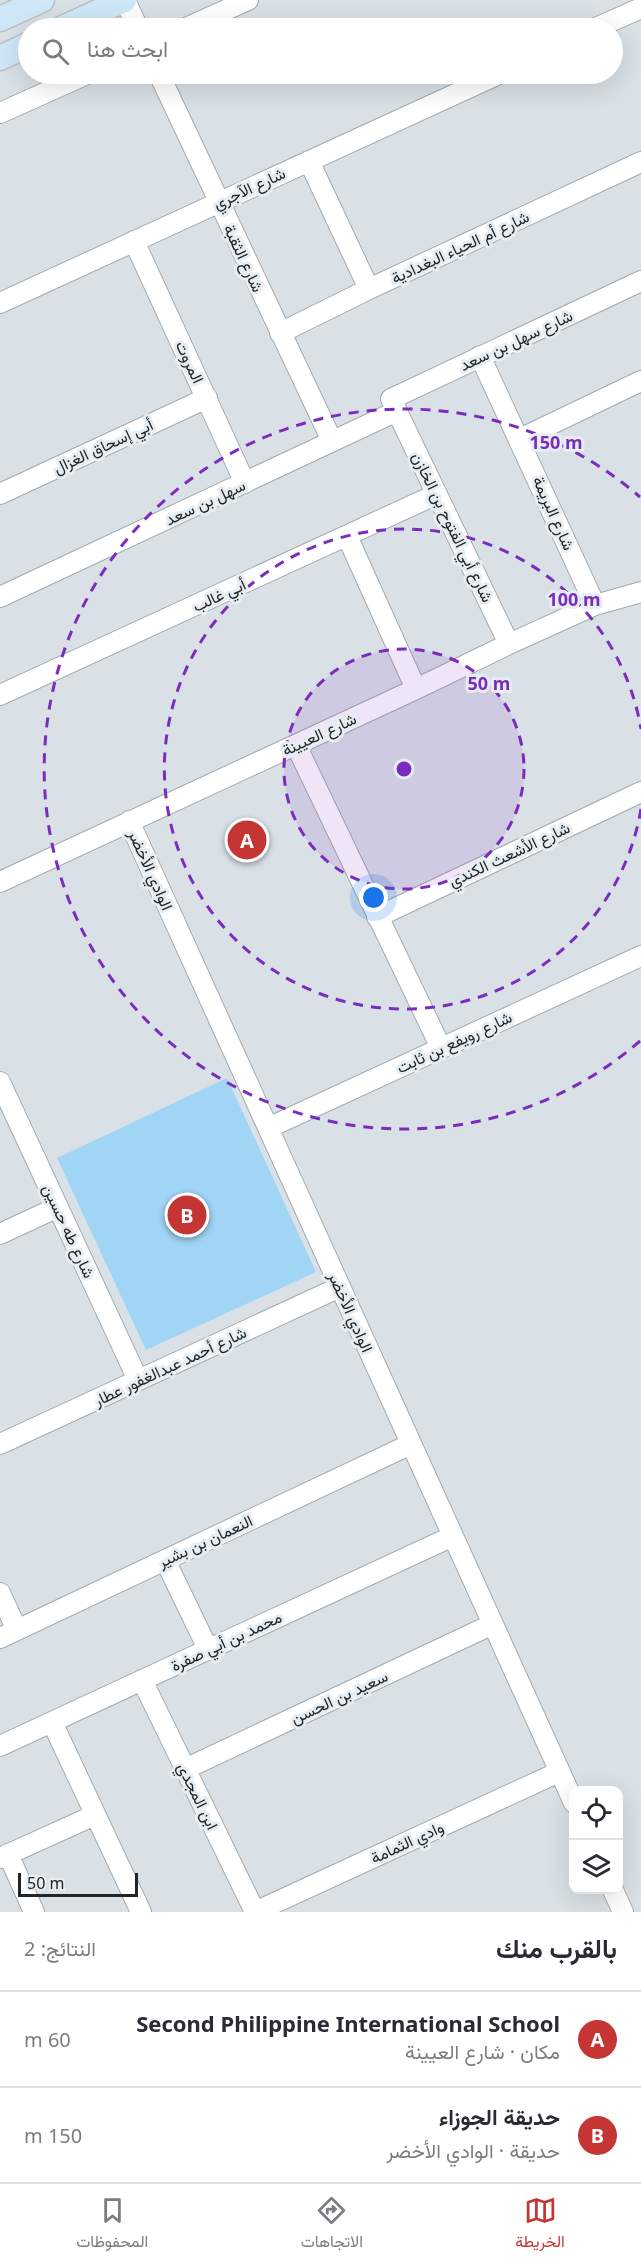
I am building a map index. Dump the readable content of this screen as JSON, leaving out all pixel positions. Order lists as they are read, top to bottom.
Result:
{
  "streets": {
    "street": [
      "شارع الآجري",
      "شارع أم الحياء البغدادية",
      "شارع الثقبة",
      "شارع سهل بن سعد",
      "المروت",
      "أبي إسحاق الغزال",
      "سهل بن سعد",
      "شارع البريمة",
      "شارع أبي الفتوح بن الخازن",
      "أبي غالب",
      "شارع العيينة",
      "شارع الأشعث الكندي",
      "الوادي الأخضر",
      "شارع رويفع بن ثابت",
      "شارع طه حسين",
      "شارع أحمد عبدالغفور عطار",
      "النعمان بن بشير",
      "محمد بن أبي صفرة",
      "سعيد بن الحسن",
      "ابن المجدي",
      "وادي الثمامة"
    ]
  },
  "crossings": [
    ["شارع الآجري", "شارع الثقبة"],
    ["شارع الآجري", "المروت"],
    ["شارع أم الحياء البغدادية", "شارع الثقبة"],
    ["شارع الثقبة", "سهل بن سعد"],
    ["شارع سهل بن سعد", "سهل بن سعد"],
    ["شارع سهل بن سعد", "شارع البريمة"],
    ["شارع سهل بن سعد", "شارع أبي الفتوح بن الخازن"],
    ["المروت", "أبي إسحاق الغزال"],
    ["المروت", "سهل بن سعد"],
    ["سهل بن سعد", "شارع أبي الفتوح بن الخازن"],
    ["شارع البريمة", "شارع العيينة"],
    ["شارع أبي الفتوح بن الخازن", "أبي غالب"],
    ["شارع أبي الفتوح بن الخازن", "شارع العيينة"],
    ["شارع العيينة", "الوادي الأخضر"],
    ["الوادي الأخضر", "شارع رويفع بن ثابت"],
    ["الوادي الأخضر", "شارع أحمد عبدالغفور عطار"],
    ["الوادي الأخضر", "النعمان بن بشير"],
    ["الوادي الأخضر", "محمد بن أبي صفرة"],
    ["الوادي الأخضر", "سعيد بن الحسن"],
    ["الوادي الأخضر", "وادي الثمامة"],
    ["شارع طه حسين", "شارع أحمد عبدالغفور عطار"],
    ["محمد بن أبي صفرة", "ابن المجدي"],
    ["سعيد بن الحسن", "ابن المجدي"],
    ["ابن المجدي", "وادي الثمامة"]
  ],
  "scale_bar": "50 m",
  "page": {
    "search": "ابحث هنا",
    "pins": ["A", "B"],
    "scale": "50 m",
    "heading": ["بالقرب منك", "النتائج: 2"],
    "list": [
      {
        "mark": "A",
        "name": "Second Philippine International School",
        "note": "مكان · شارع العيينة",
        "value": "60 m"
      },
      {
        "mark": "B",
        "name": "حديقة الجوزاء",
        "note": "حديقة · الوادي الأخضر",
        "value": "150 m"
      }
    ],
    "nav": ["الخريطة", "الاتجاهات", "المحفوظات"]
  },
  "rings": ["150 m", "100 m", "50 m"]
}
